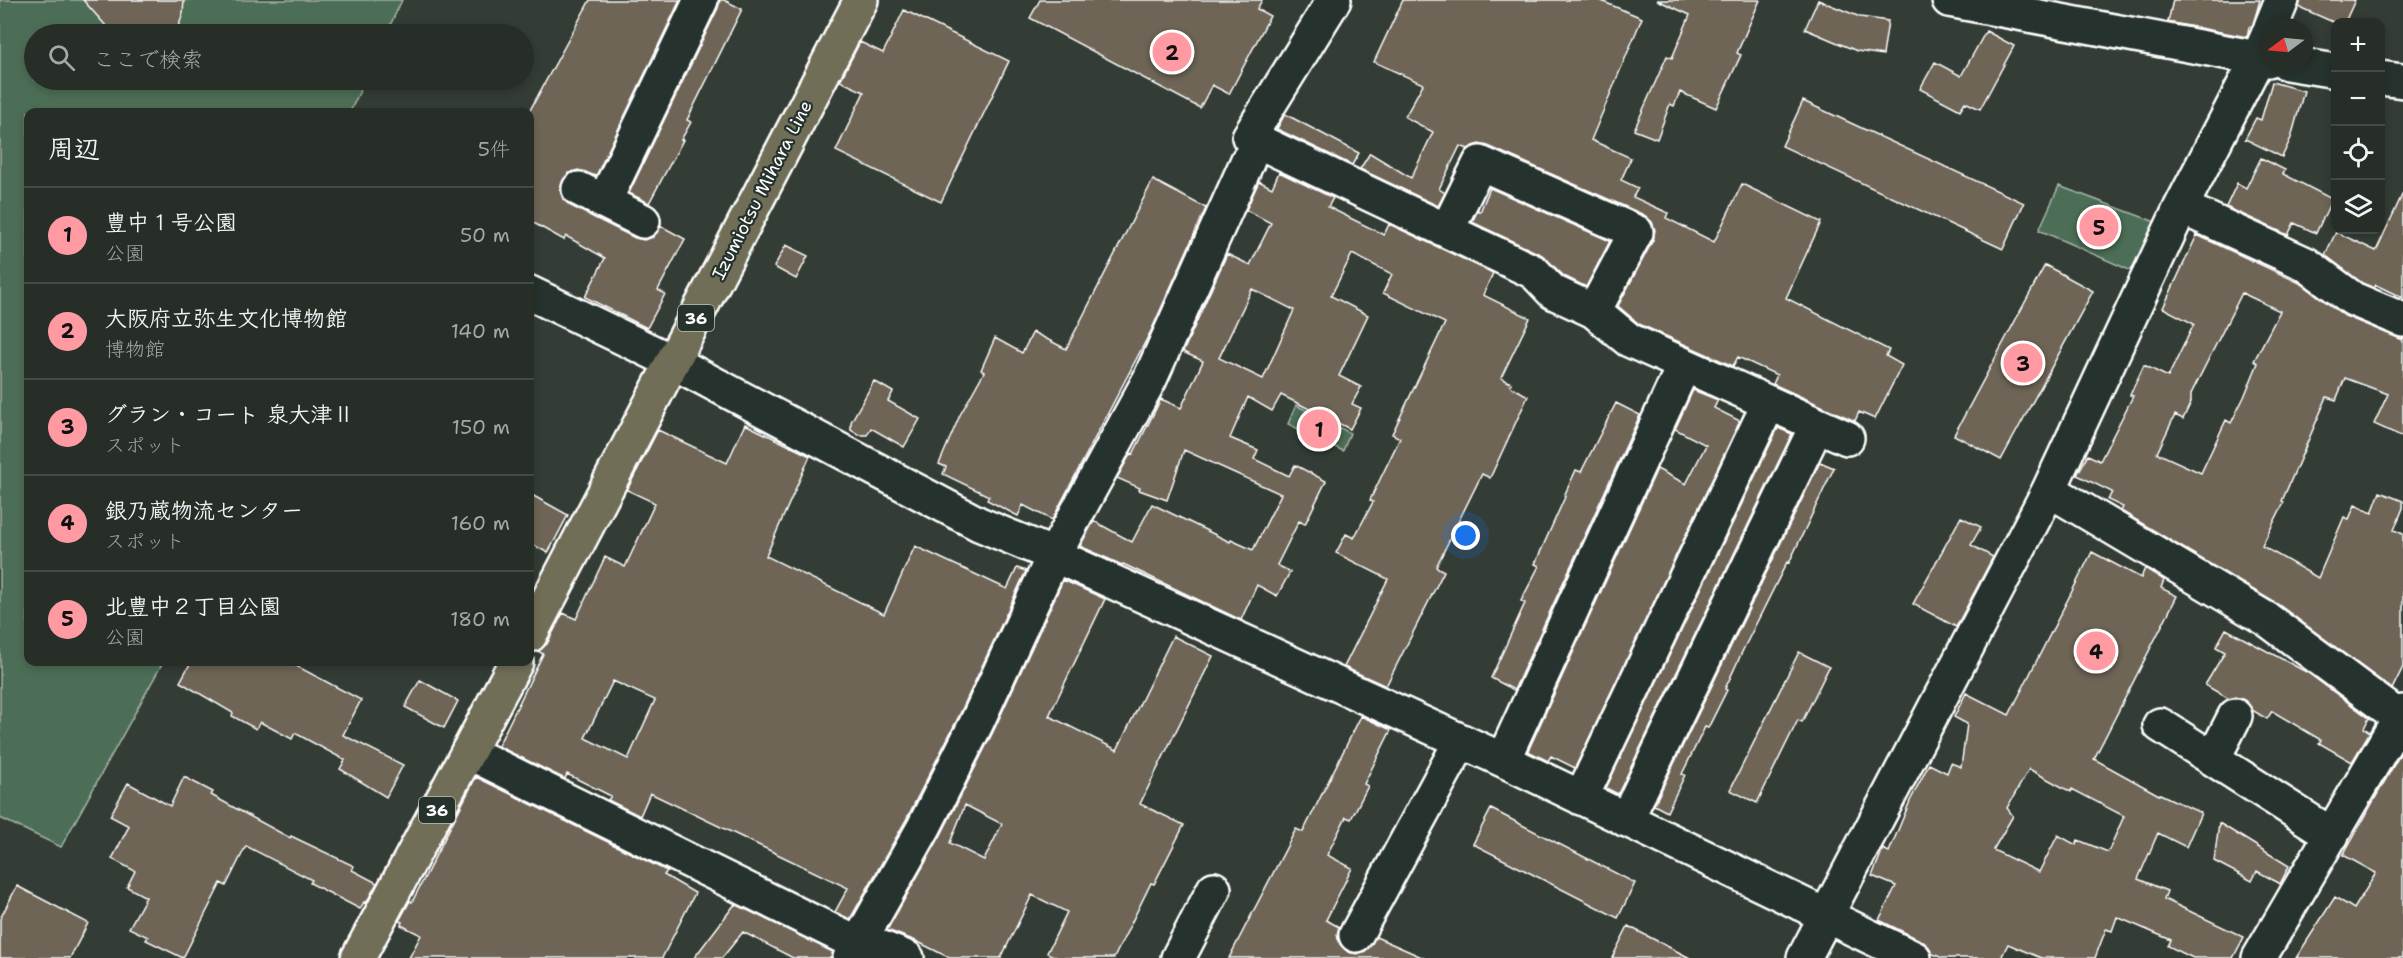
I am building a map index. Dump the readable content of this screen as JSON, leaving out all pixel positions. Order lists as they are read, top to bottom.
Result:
{
  "streets": {
    "main road": ["Izumiotsu Mihara Line", "36"]
  },
  "north": "left",
  "page": {
    "map_buttons": ["+", "−"],
    "search": "ここで検索",
    "pins": [
      "2",
      "5",
      "3",
      "1",
      "4"
    ],
    "heading": ["周辺", "5件"],
    "list": [
      {
        "mark": "1",
        "name": "豊中１号公園",
        "note": "公園",
        "value": "50 m"
      },
      {
        "mark": "2",
        "name": "大阪府立弥生文化博物館",
        "note": "博物館",
        "value": "140 m"
      },
      {
        "mark": "3",
        "name": "グラン・コート 泉大津Ⅱ",
        "note": "スポット",
        "value": "150 m"
      },
      {
        "mark": "4",
        "name": "銀乃蔵物流センター",
        "note": "スポット",
        "value": "160 m"
      },
      {
        "mark": "5",
        "name": "北豊中２丁目公園",
        "note": "公園",
        "value": "180 m"
      }
    ]
  }
}
